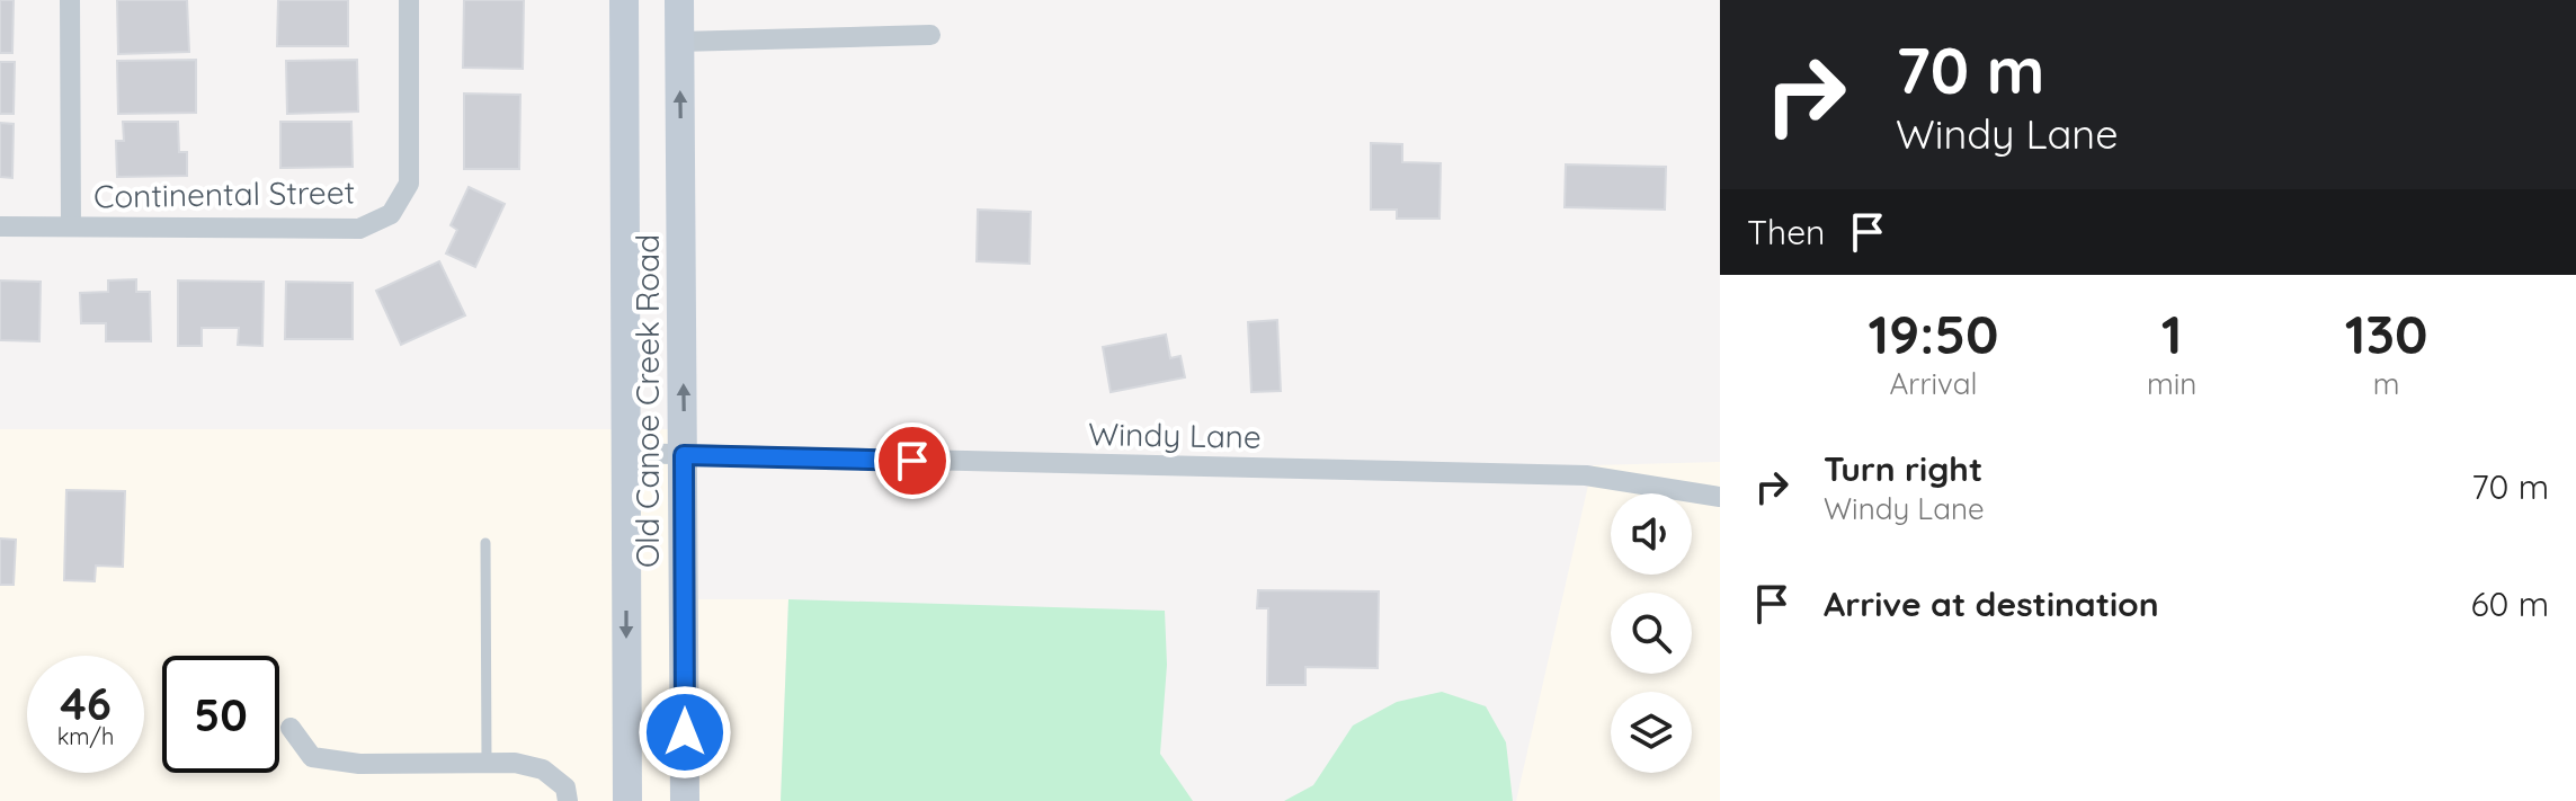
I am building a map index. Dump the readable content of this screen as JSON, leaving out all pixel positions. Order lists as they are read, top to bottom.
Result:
{
  "streets": {
    "main road": ["Old Canoe Creek Road"],
    "street": ["Continental Street", "Windy Lane"]
  },
  "crossings": [
    ["Old Canoe Creek Road", "Windy Lane"]
  ],
  "page": {
    "turn": ["70 m", "Windy Lane"],
    "then": "Then",
    "eta": [
      "19:50",
      "Arrival",
      "1",
      "min",
      "130",
      "m"
    ],
    "list": [
      {
        "name": "Turn right",
        "note": "Windy Lane",
        "value": "70 m"
      },
      {
        "name": "Arrive at destination",
        "value": "60 m"
      }
    ],
    "speed": "46 km/h",
    "limit": "50"
  }
}
